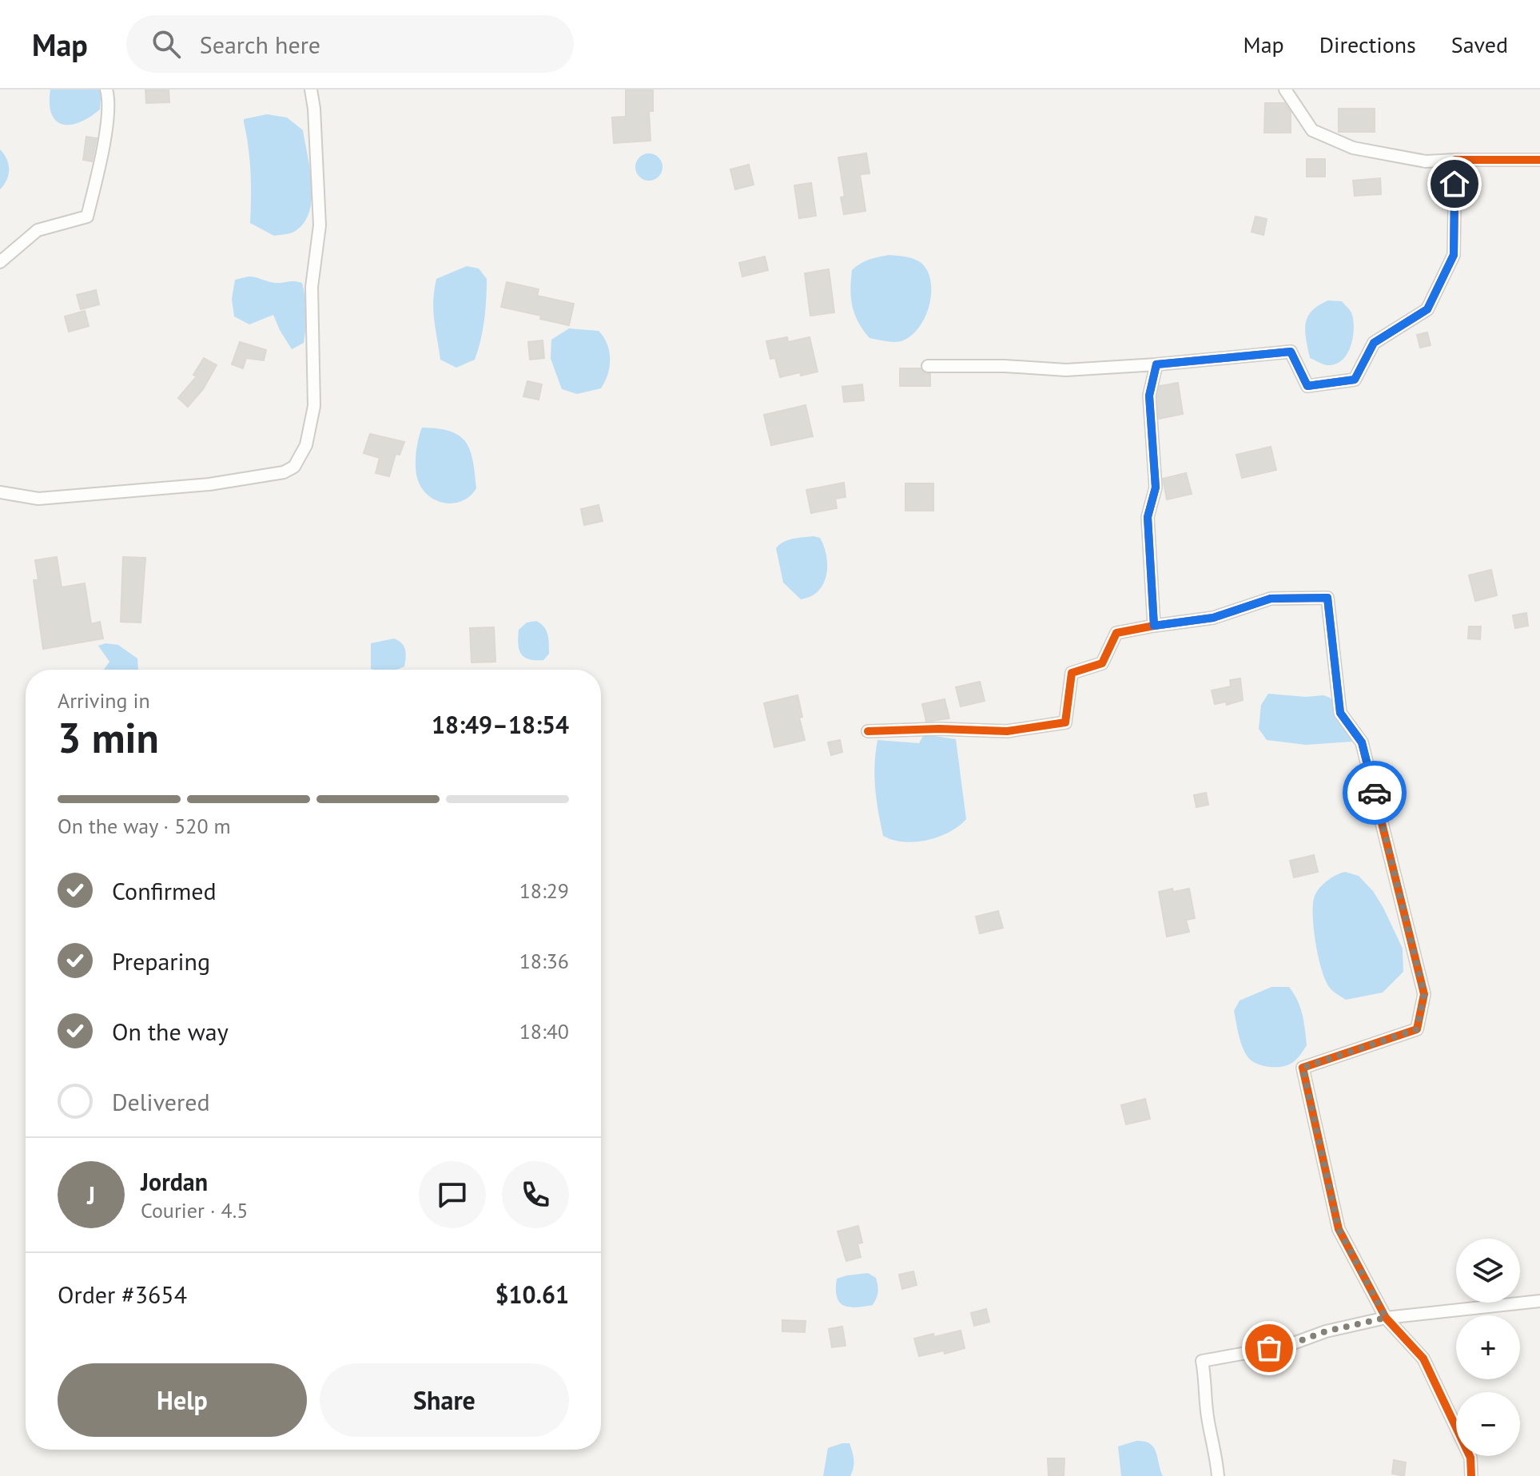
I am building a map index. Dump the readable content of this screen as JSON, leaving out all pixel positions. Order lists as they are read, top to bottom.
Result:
{
  "page": {
    "header": "Map",
    "search": "Search here",
    "nav": ["Map", "Directions", "Saved"],
    "heading": ["3 min", "Arriving in", "18:49–18:54"],
    "panel": [
      "Jordan",
      "Courier · 4.5",
      "Order #3654",
      "$10.61"
    ],
    "bar": "On the way · 520 m",
    "list": [
      ["Confirmed", "18:29"],
      ["Preparing", "18:36"],
      ["On the way", "18:40"],
      "Delivered"
    ],
    "round": "J",
    "map_buttons": ["+", "−"],
    "buttons": ["Help", "Share"]
  }
}
